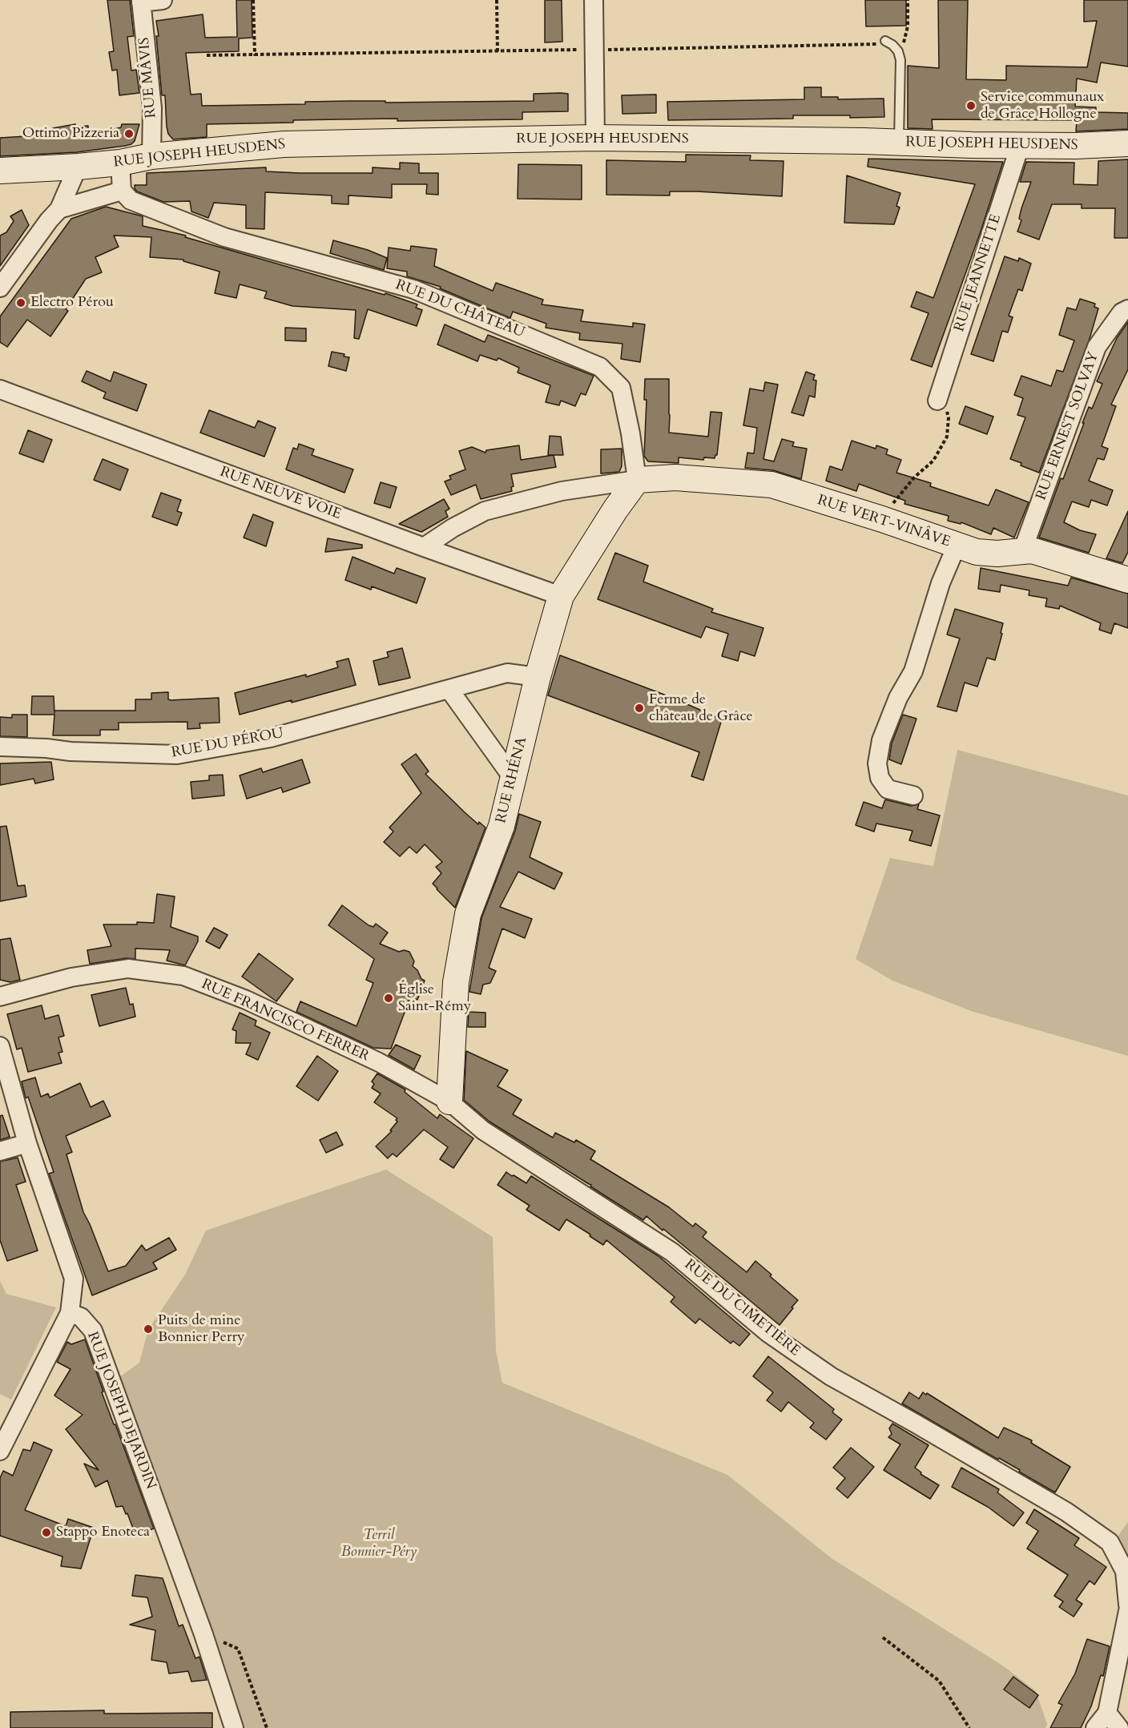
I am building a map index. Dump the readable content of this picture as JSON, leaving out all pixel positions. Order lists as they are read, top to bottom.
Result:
{
  "streets": {
    "street": [
      "RUE MÂVIS",
      "RUE JOSEPH HEUSDENS",
      "RUE JEANNETTE",
      "RUE DU CHÂTEAU",
      "RUE ERNEST SOLVAY",
      "RUE NEUVE VOIE",
      "RUE VERT-VINÂVE",
      "RUE DU PÉROU",
      "RUE RHÉNA",
      "RUE FRANCISCO FERRER",
      "RUE DU CIMETIÈRE",
      "RUE JOSEPH DEJARDIN"
    ]
  },
  "crossings": [
    ["RUE MÂVIS", "RUE JOSEPH HEUSDENS"],
    ["RUE JOSEPH HEUSDENS", "RUE JEANNETTE"],
    ["RUE DU CHÂTEAU", "RUE VERT-VINÂVE"],
    ["RUE DU CHÂTEAU", "RUE RHÉNA"],
    ["RUE ERNEST SOLVAY", "RUE VERT-VINÂVE"],
    ["RUE NEUVE VOIE", "RUE RHÉNA"],
    ["RUE VERT-VINÂVE", "RUE RHÉNA"],
    ["RUE DU PÉROU", "RUE RHÉNA"],
    ["RUE RHÉNA", "RUE FRANCISCO FERRER"],
    ["RUE RHÉNA", "RUE DU CIMETIÈRE"],
    ["RUE FRANCISCO FERRER", "RUE DU CIMETIÈRE"]
  ],
  "parks": ["Terril Bonnier-Péry"],
  "places": [
    "Service communaux de Grâce Hollogne",
    "Ottimo Pizzeria",
    "Electro Pérou",
    "Ferme de château de Grâce",
    "Église Saint-Rémy",
    "Puits de mine Bonnier Perry",
    "Stappo Enoteca"
  ]
}
